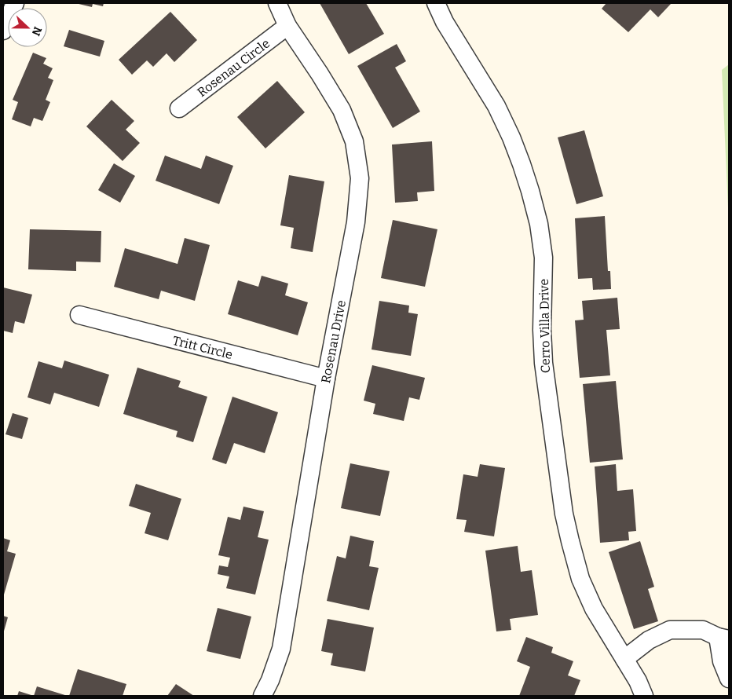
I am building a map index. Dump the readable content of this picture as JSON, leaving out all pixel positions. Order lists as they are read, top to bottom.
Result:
{
  "streets": {
    "street": [
      "Rosenau Circle",
      "Cerro Villa Drive",
      "Rosenau Drive",
      "Tritt Circle"
    ]
  },
  "crossings": [
    ["Rosenau Circle", "Rosenau Drive"],
    ["Rosenau Drive", "Tritt Circle"]
  ],
  "north": "right"
}
